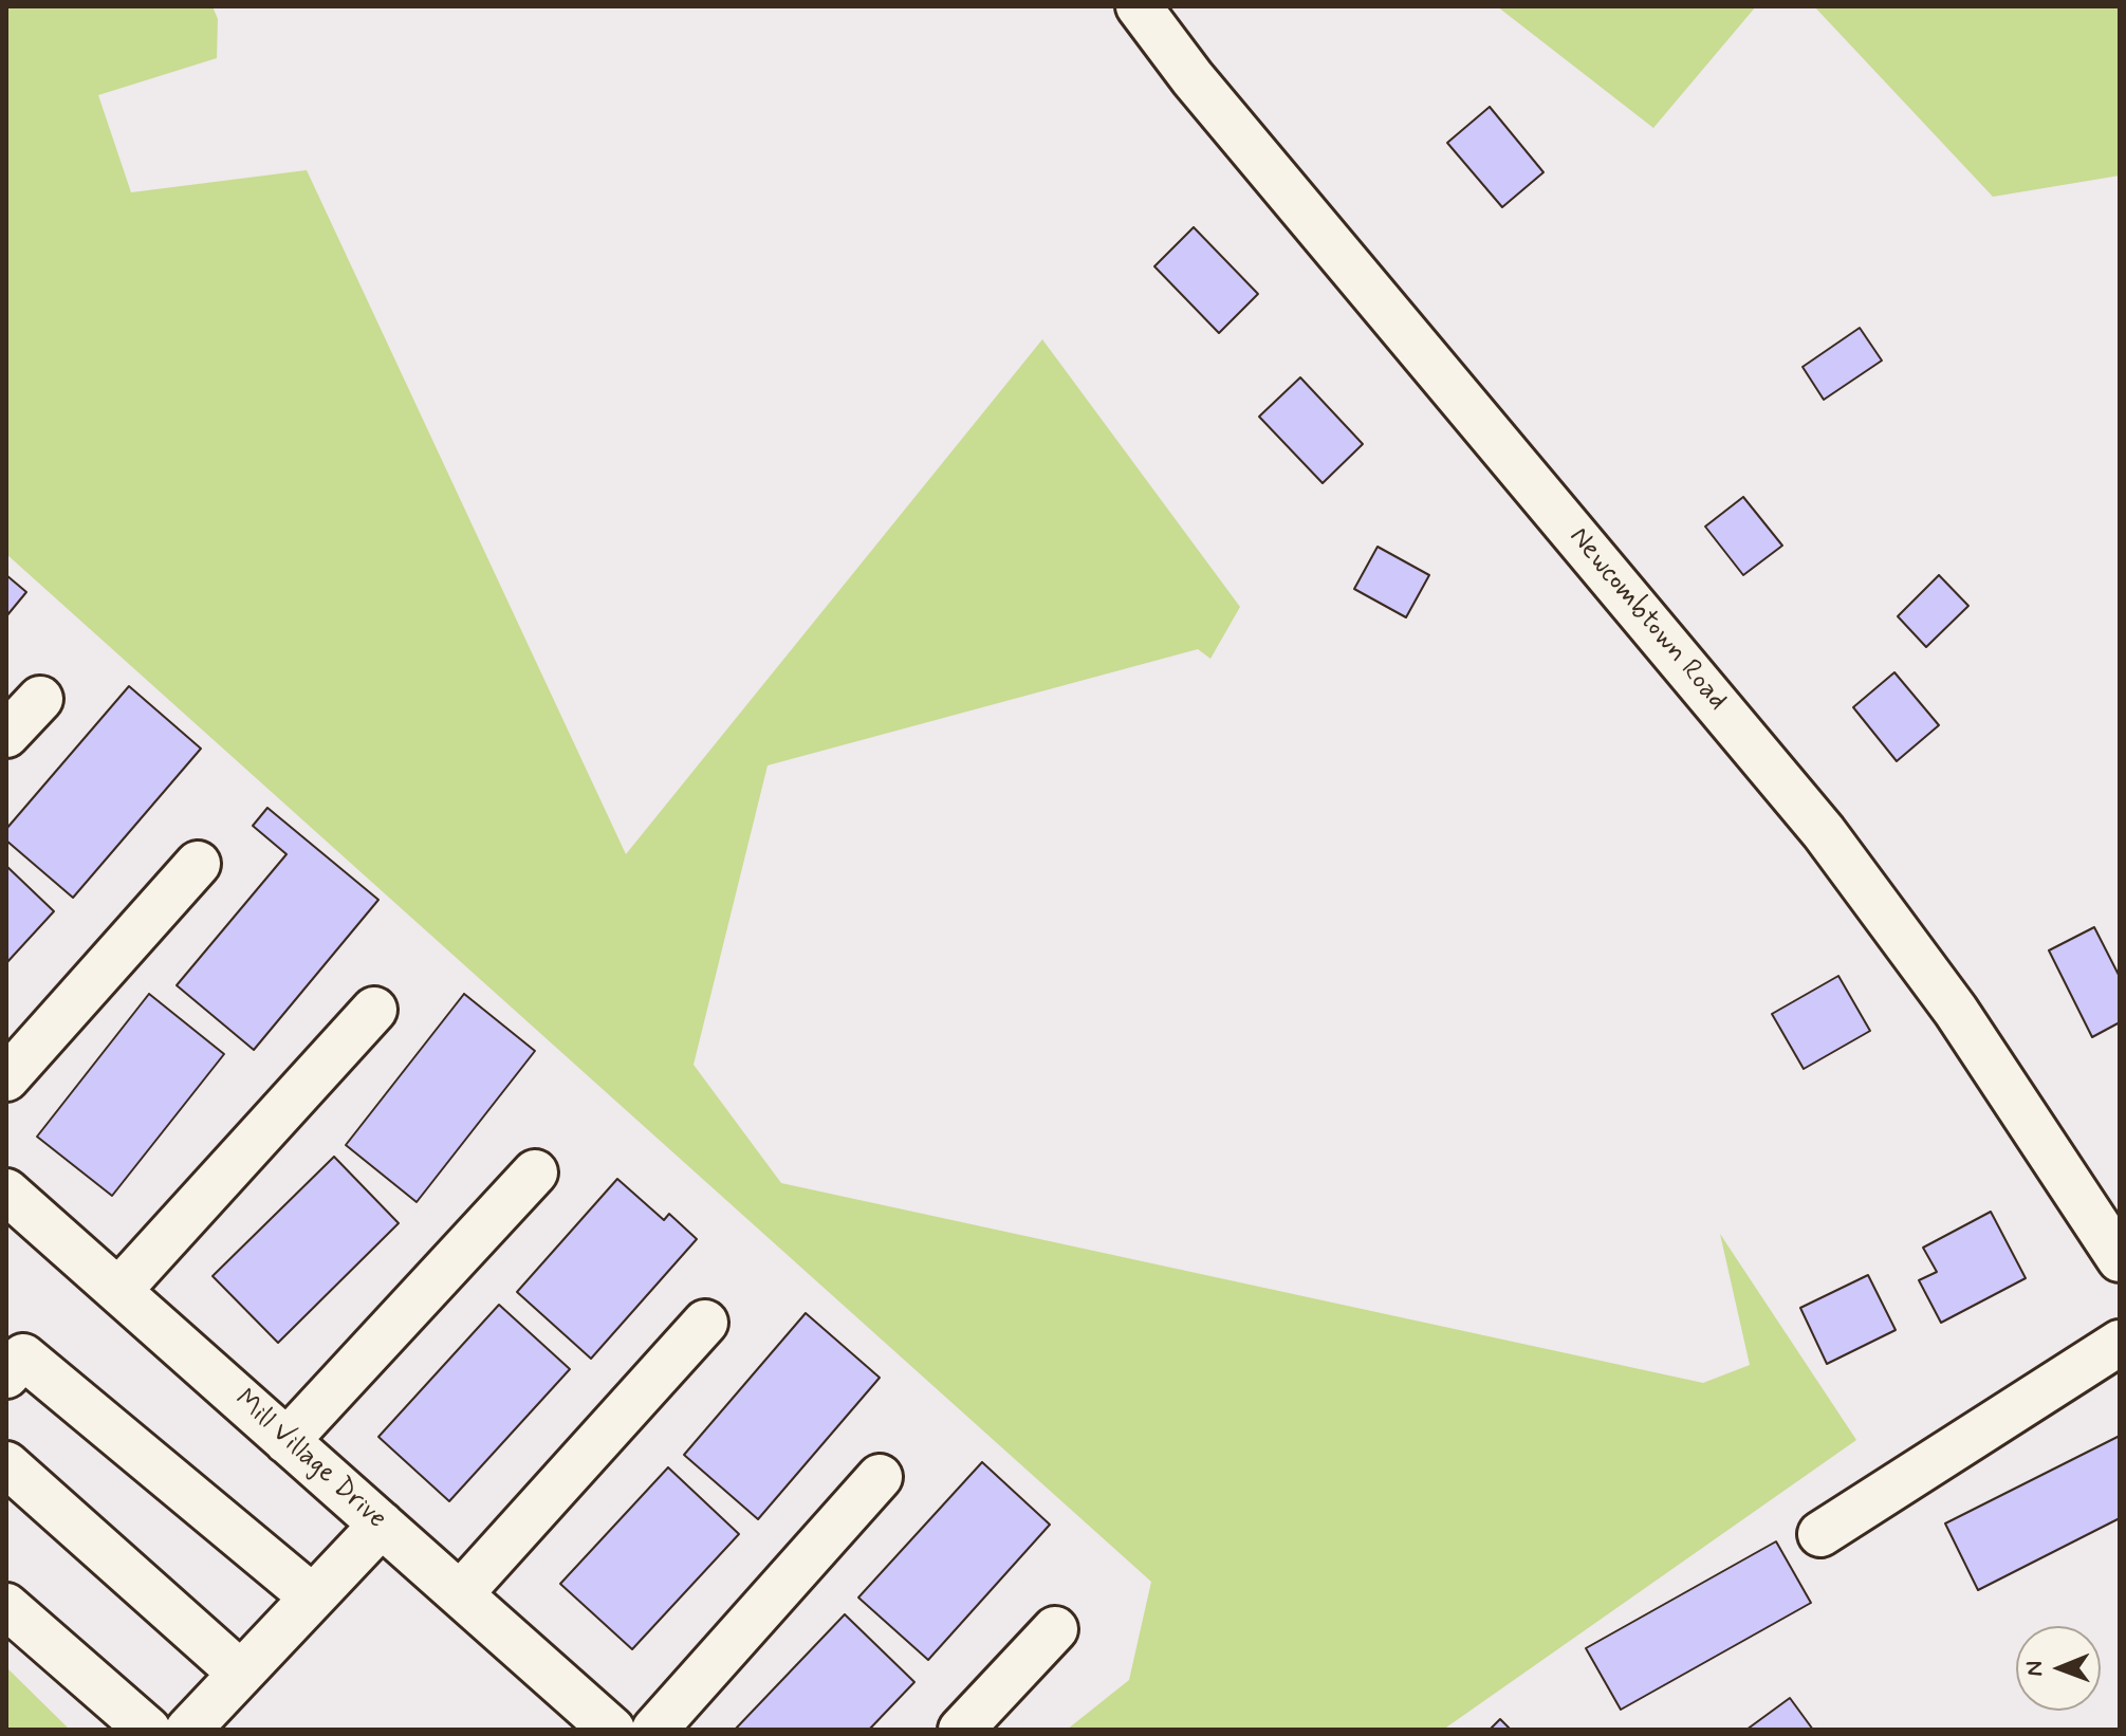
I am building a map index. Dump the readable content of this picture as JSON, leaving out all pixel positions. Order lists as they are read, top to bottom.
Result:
{
  "streets": {
    "street": ["Newcombtown Road", "Mill Village Drive"]
  },
  "north": "left"
}
